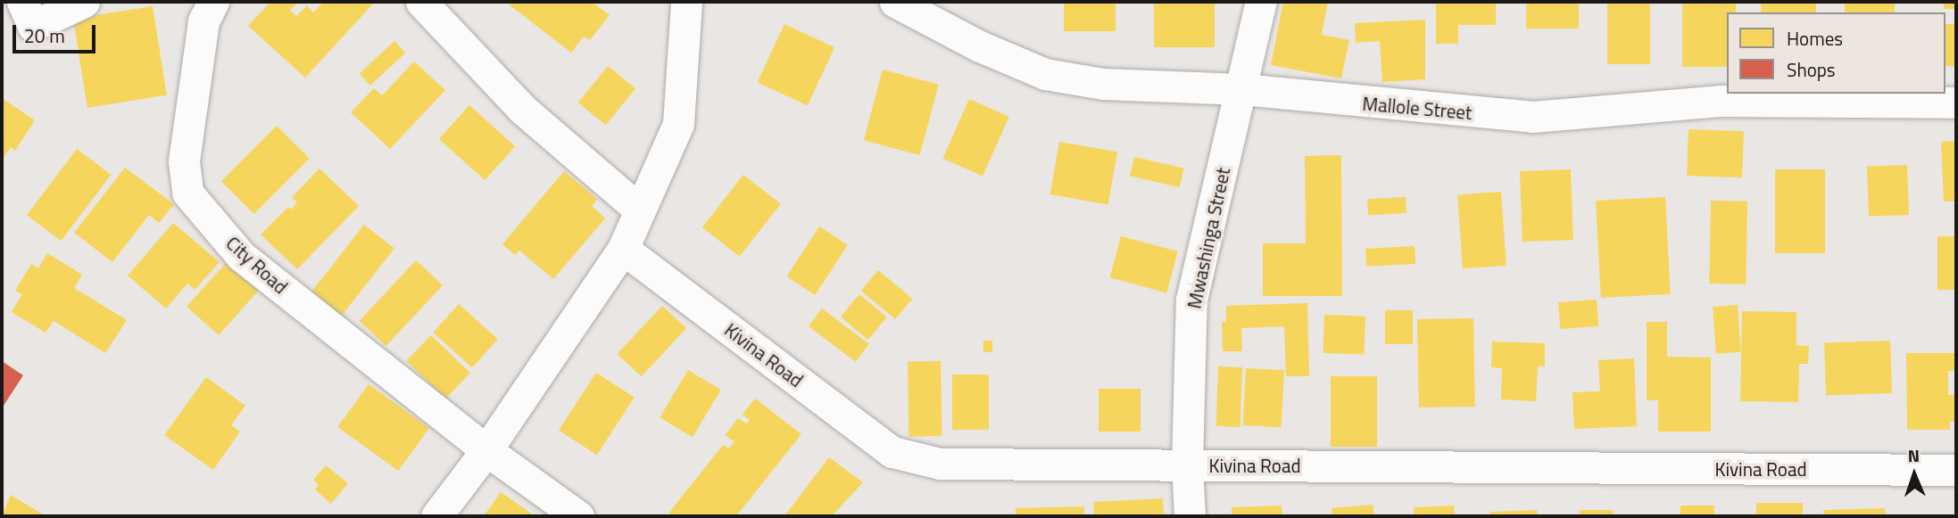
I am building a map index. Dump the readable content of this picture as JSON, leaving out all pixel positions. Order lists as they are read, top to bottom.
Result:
{
  "streets": {
    "street": [
      "Mallole Street",
      "Mwashinga Street",
      "City Road",
      "Kivina Road"
    ]
  },
  "crossings": [
    ["Mallole Street", "Mwashinga Street"],
    ["Mwashinga Street", "Kivina Road"]
  ],
  "legend": ["Homes", "Shops"],
  "scale_bar": "20 m",
  "north": "top"
}
